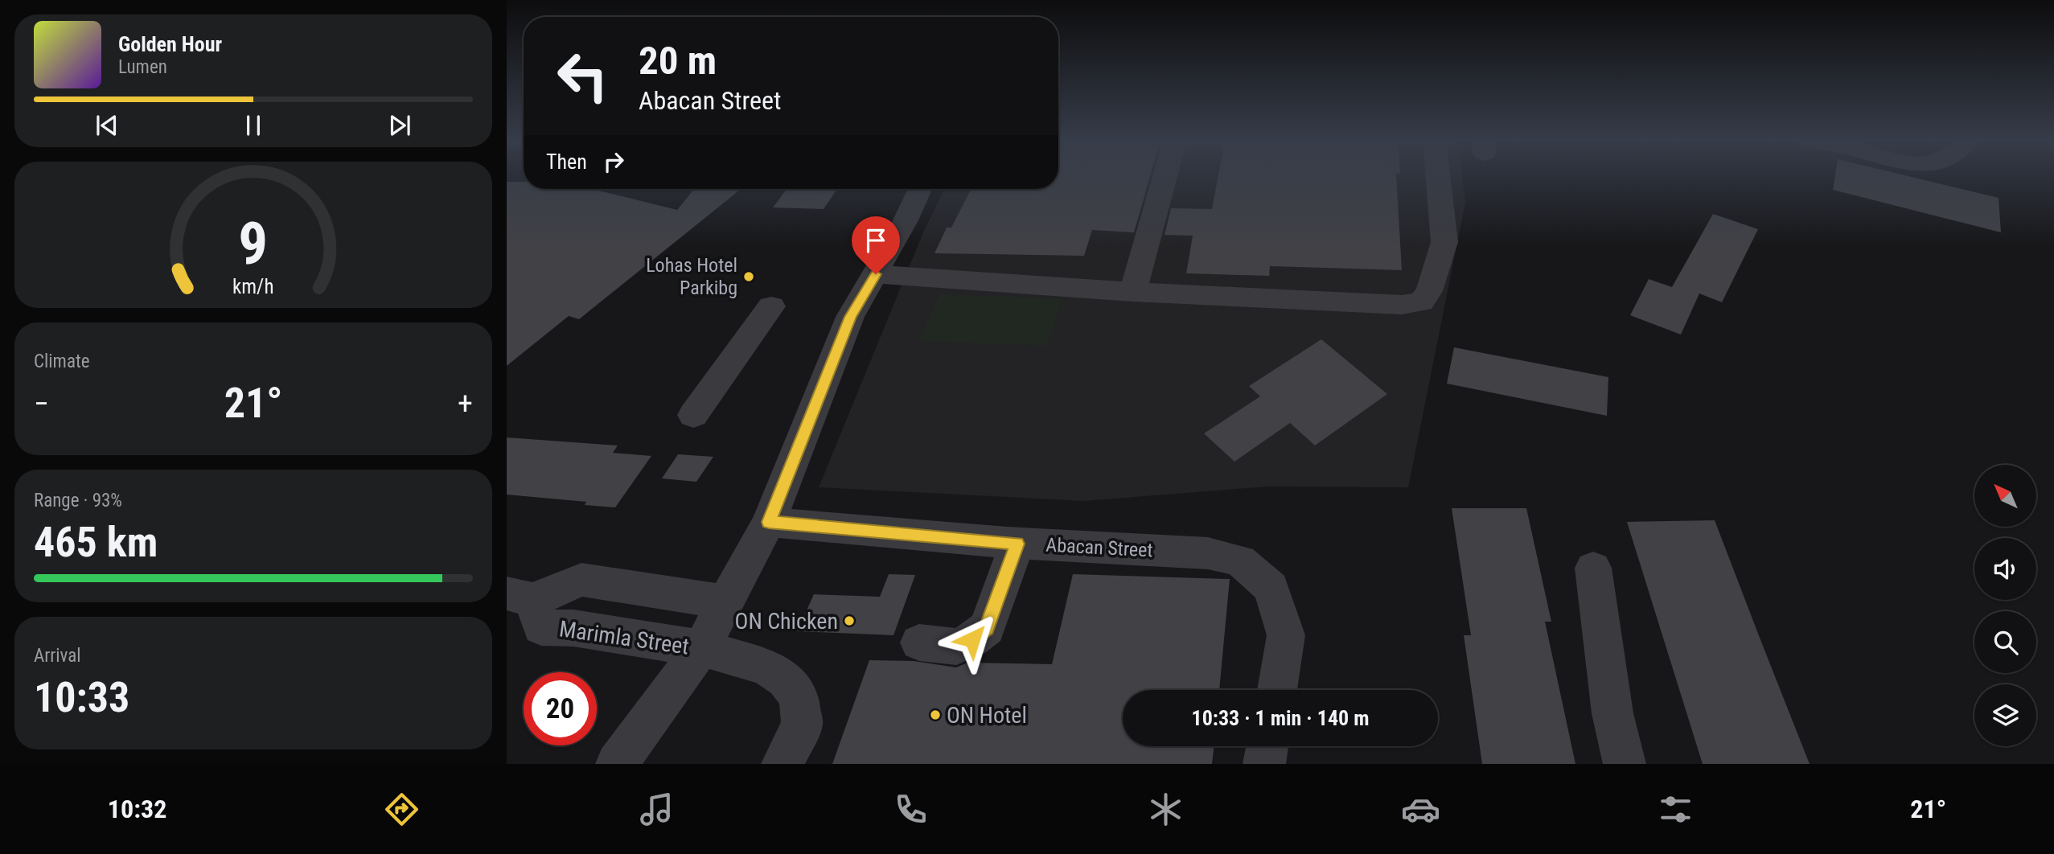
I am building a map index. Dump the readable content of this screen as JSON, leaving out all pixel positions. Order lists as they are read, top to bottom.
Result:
{
  "streets": {
    "street": ["Abacan Street", "Marimla Street"]
  },
  "places": ["Lohas Hotel Parkibg", "ON Chicken", "ON Hotel"],
  "north": "top left",
  "page": {
    "turn": ["20 m", "Abacan Street"],
    "song": ["Golden Hour", "Lumen"],
    "then": "Then",
    "tile": [
      "Climate",
      ["Range · 93%", "465 km"],
      ["Arrival", "10:33"]
    ],
    "heat": ["−", "21°", "+"],
    "limit": "20",
    "trip": "10:33 · 1 min · 140 m",
    "tabs": ["10:32", "21°"],
    "gauge": ["9", "km/h"]
  }
}
